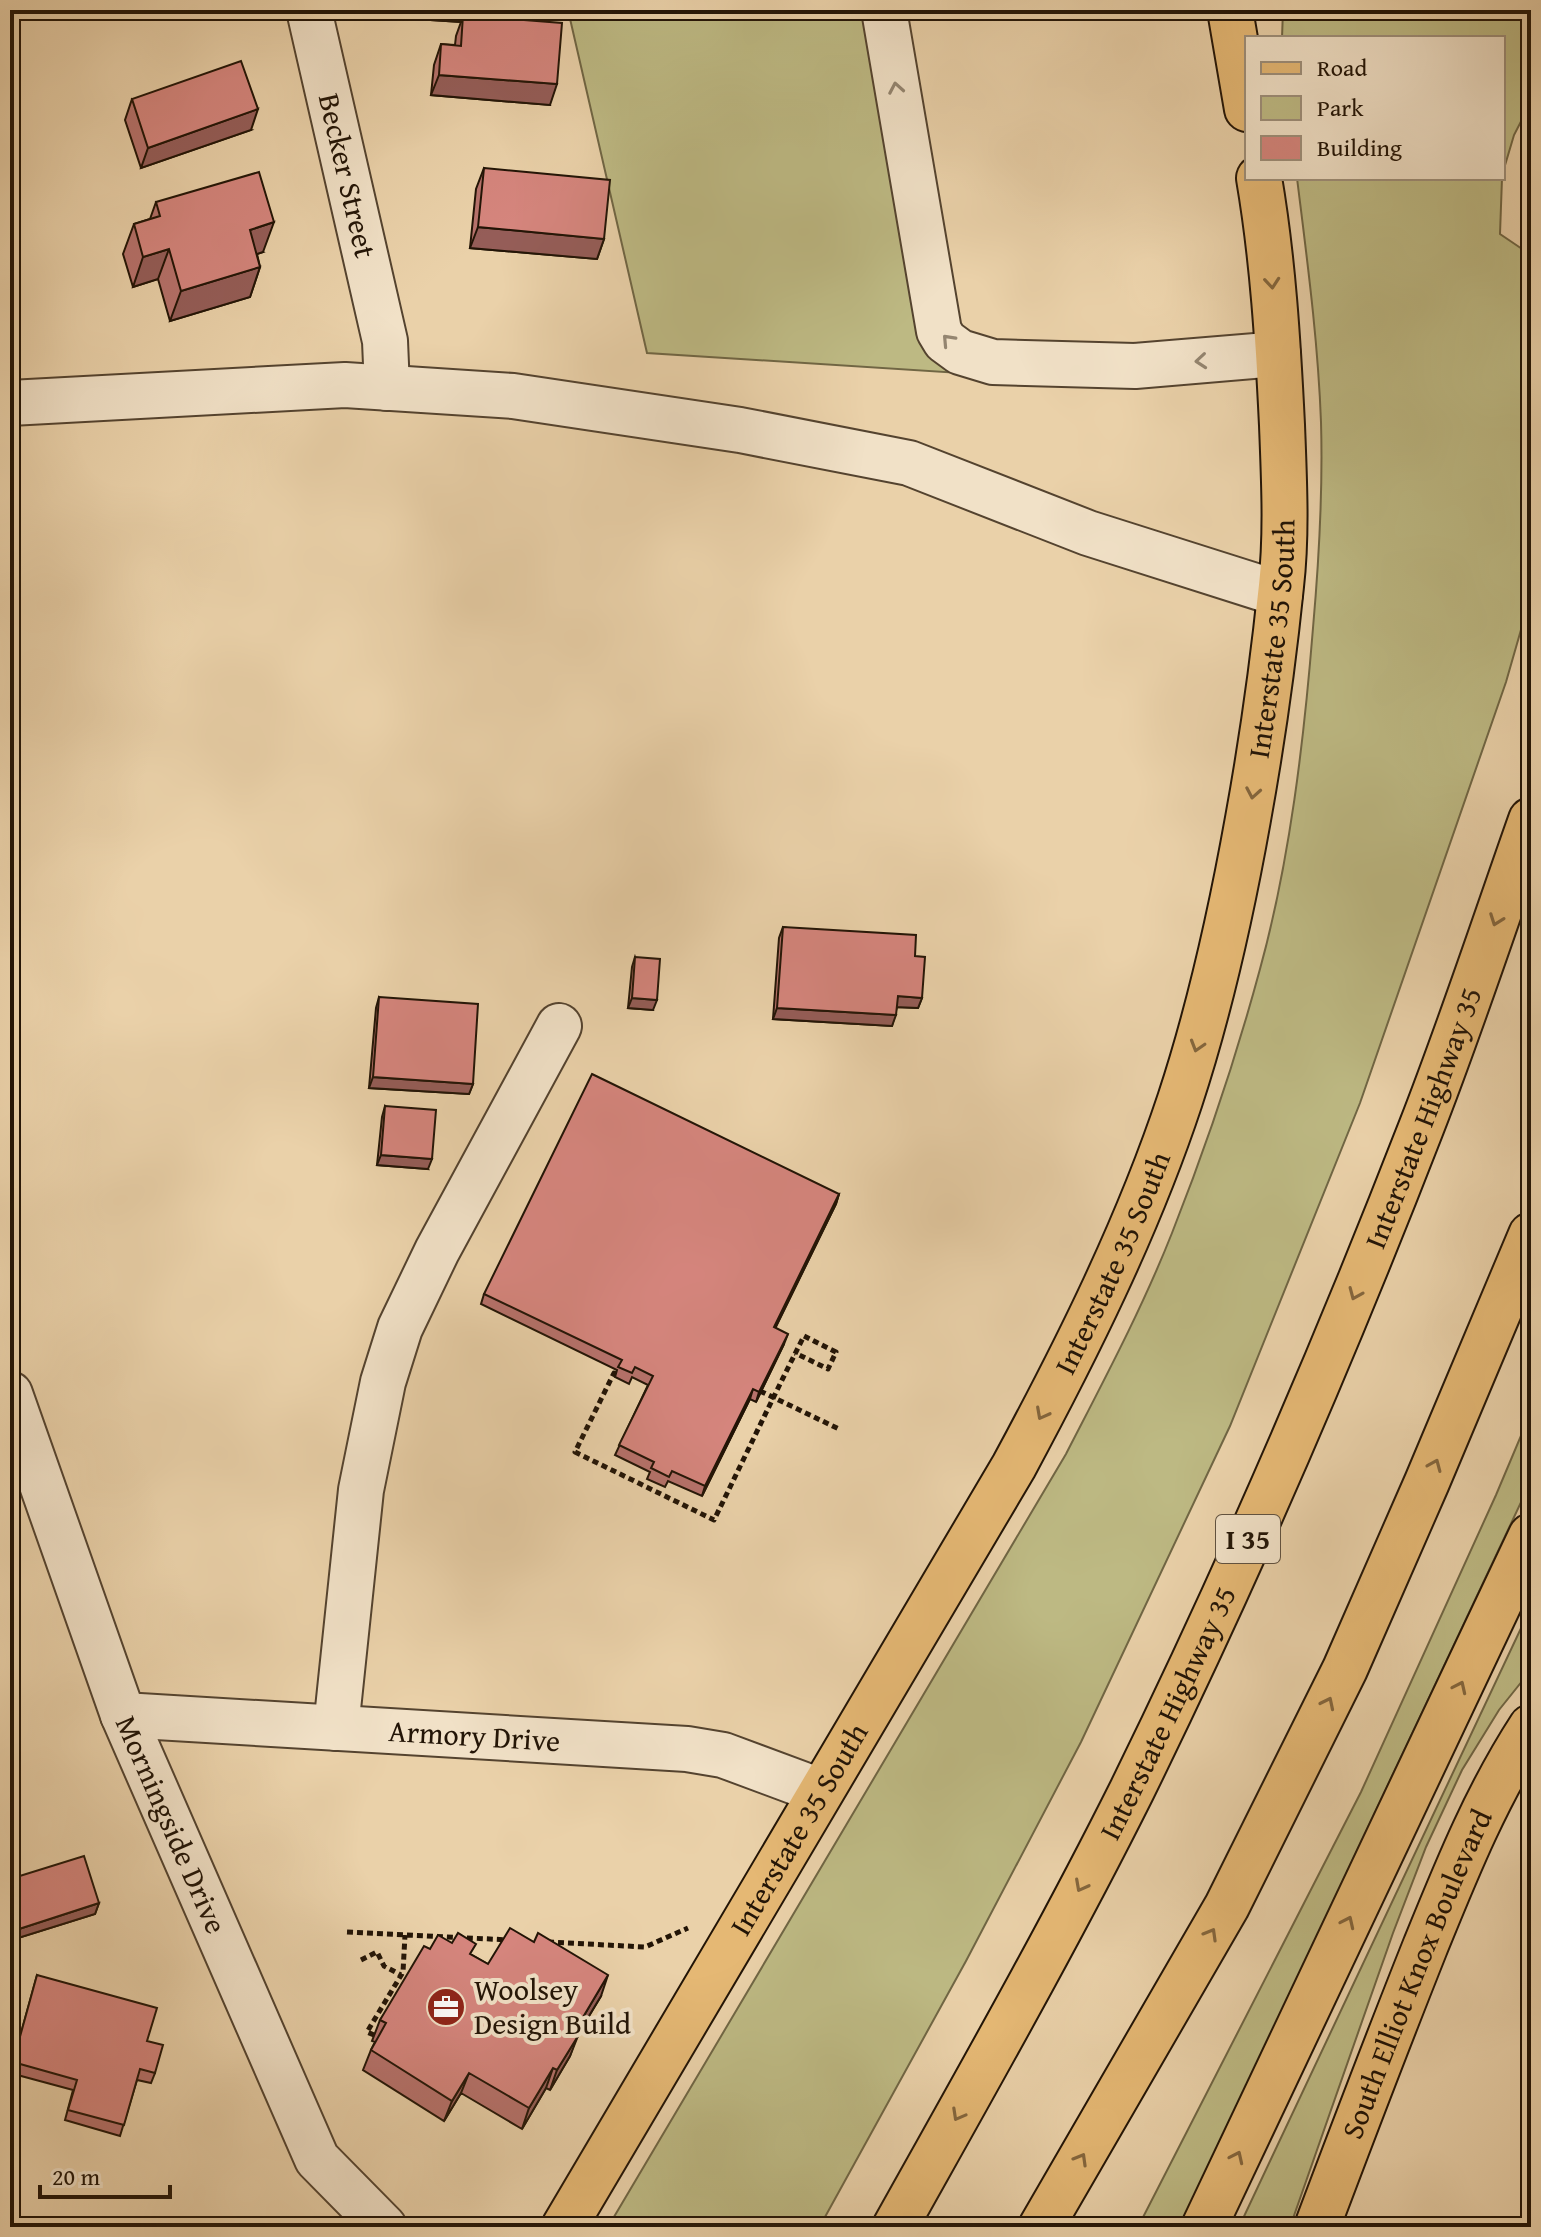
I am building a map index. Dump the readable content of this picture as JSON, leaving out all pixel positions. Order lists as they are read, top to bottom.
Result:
{
  "streets": {
    "main road": [
      "Interstate 35 South",
      "Interstate Highway 35",
      "I 35",
      "South Elliot Knox Boulevard"
    ],
    "street": ["Becker Street", "Armory Drive", "Morningside Drive"]
  },
  "crossings": [
    ["Interstate 35 South", "Armory Drive"],
    ["Armory Drive", "Morningside Drive"]
  ],
  "places": {
    "office": ["Woolsey Design Build"]
  },
  "legend": ["Road", "Park", "Building"],
  "scale_bar": "20 m"
}
